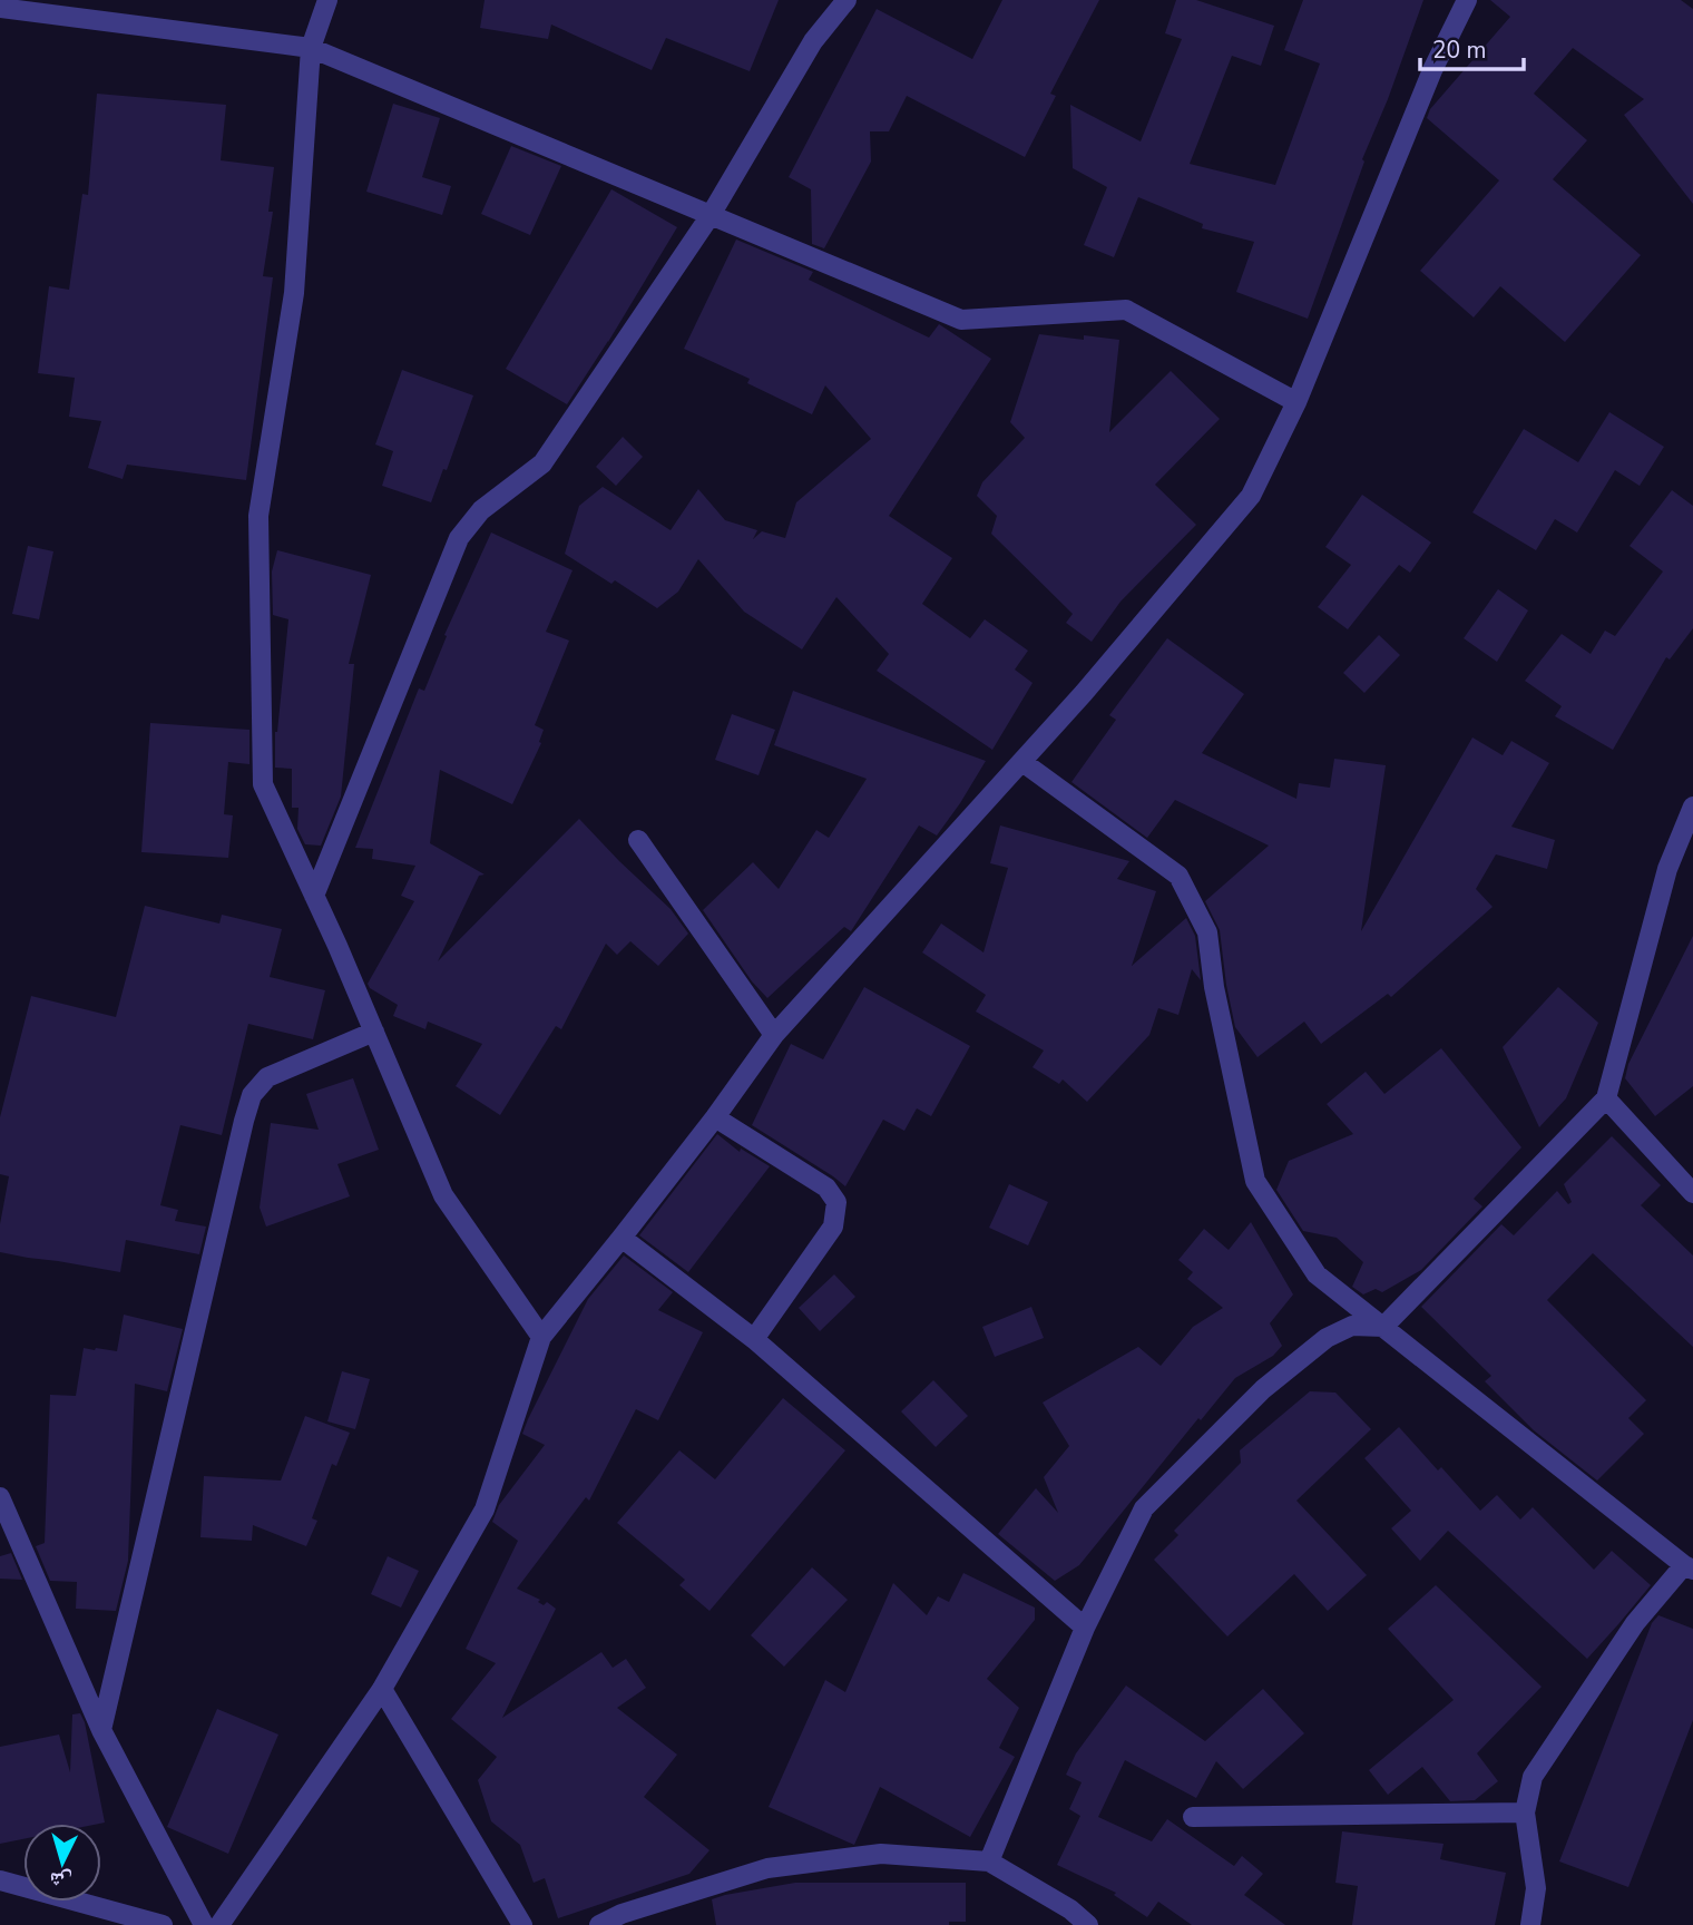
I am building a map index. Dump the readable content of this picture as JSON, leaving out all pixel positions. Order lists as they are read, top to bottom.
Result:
{
  "scale_bar": "20 m",
  "north": "bottom"
}
